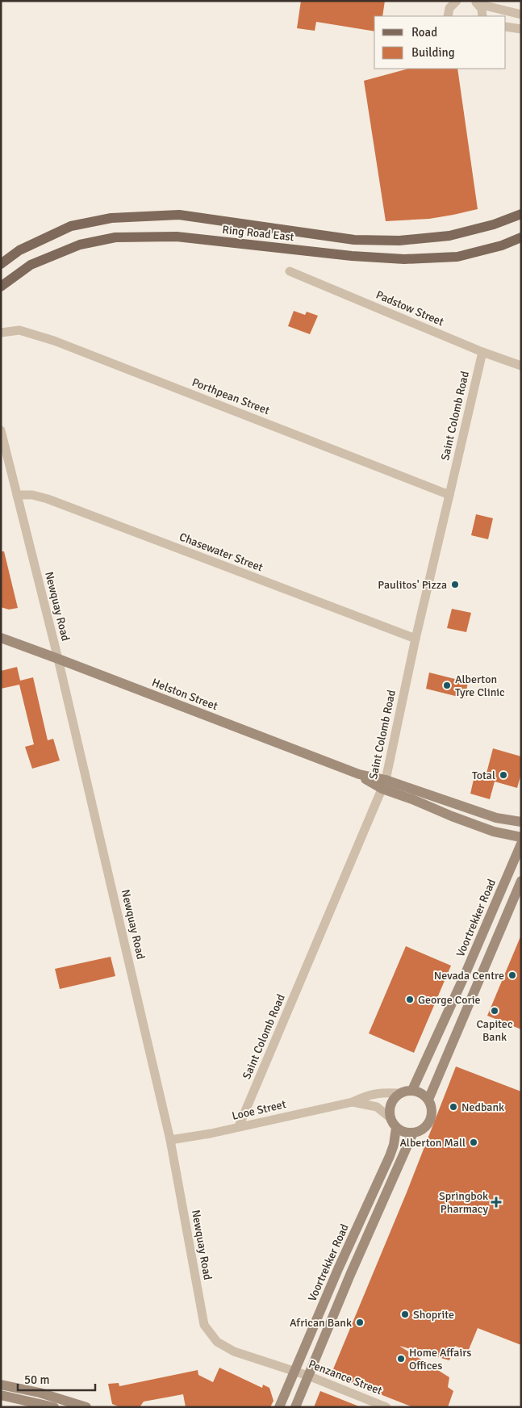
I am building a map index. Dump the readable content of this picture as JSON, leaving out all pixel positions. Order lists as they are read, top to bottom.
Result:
{
  "streets": {
    "main road": ["Ring Road East", "Helston Street", "Voortrekker Road"],
    "street": [
      "Padstow Street",
      "Porthpean Street",
      "Saint Colomb Road",
      "Chasewater Street",
      "Newquay Road",
      "Looe Street",
      "Penzance Street"
    ]
  },
  "crossings": [
    ["Padstow Street", "Saint Colomb Road"],
    ["Porthpean Street", "Saint Colomb Road"],
    ["Saint Colomb Road", "Chasewater Street"],
    ["Saint Colomb Road", "Helston Street"],
    ["Saint Colomb Road", "Looe Street"],
    ["Chasewater Street", "Newquay Road"],
    ["Newquay Road", "Helston Street"],
    ["Newquay Road", "Voortrekker Road"],
    ["Newquay Road", "Looe Street"],
    ["Newquay Road", "Penzance Street"],
    ["Voortrekker Road", "Looe Street"],
    ["Voortrekker Road", "Penzance Street"]
  ],
  "places": {
    "other": [
      "Paulitos' Pizza",
      "Alberton Tyre Clinic",
      "Total",
      "Nevada Centre",
      "George Corie",
      "Capitec Bank",
      "Nedbank",
      "Alberton Mall",
      "Shoprite",
      "African Bank",
      "Home Affairs Offices"
    ],
    "health": ["Springbok Pharmacy"]
  },
  "legend": ["Road", "Building"],
  "scale_bar": "50 m"
}
